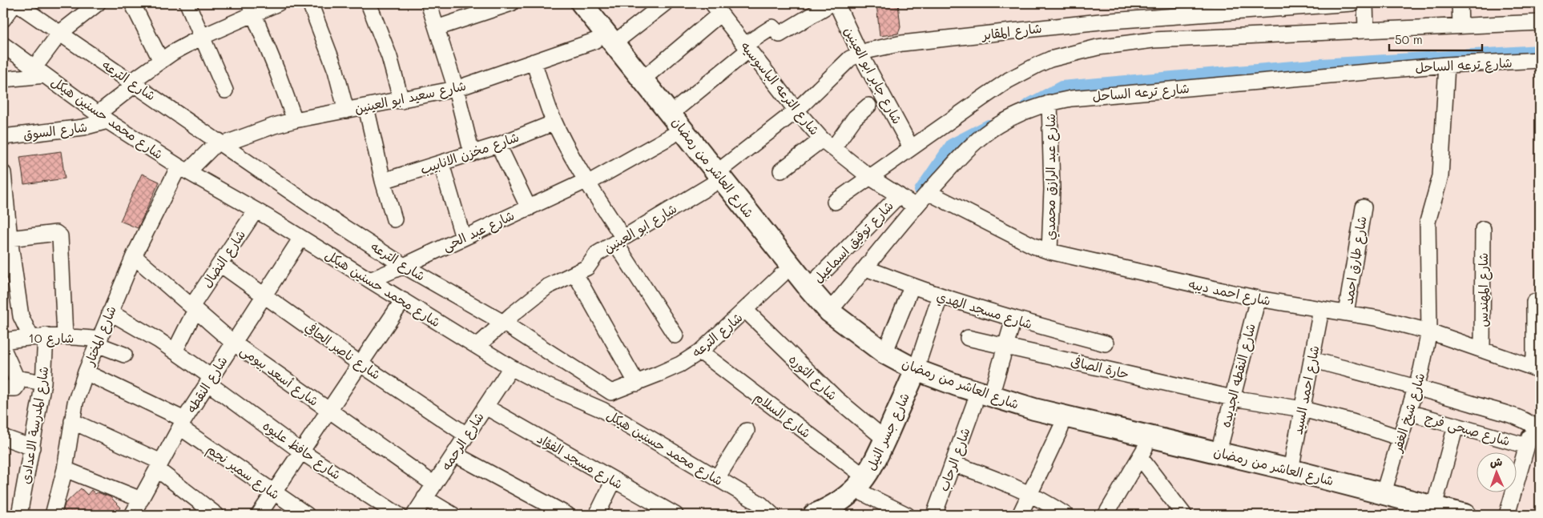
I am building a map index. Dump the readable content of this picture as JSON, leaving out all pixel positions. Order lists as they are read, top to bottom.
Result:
{
  "streets": {
    "main road": ["شارع العاشر من رمضان", "شارع جسر النيل"],
    "street": [
      "شارع المقابر",
      "شارع ترعه الساحل",
      "شارع جابر ابو العينين",
      "شارع الترعه",
      "شارع الترعه الباسوسيه",
      "شارع سعيد ابو العينين",
      "شارع محمد حسنين هيكل",
      "شارع السوق",
      "شارع مخزن الانابيب",
      "شارع عبد الرازق محمدي",
      "شارع ابو العينين",
      "شارع عبد الحى",
      "شارع توفيق اسماعيل",
      "شارع النضال",
      "شارع طارق احمد",
      "شارع المهندس",
      "شارع احمد ديبه",
      "شارع مسجد الهدي",
      "شارع المختار",
      "شارع 10",
      "شارع ناصر الحافي",
      "حارة الصافى",
      "شارع أسعد بيومى",
      "شارع النقطه الجديده",
      "شارع الثوره",
      "شارع النقطه",
      "شارع احمد السيد",
      "شارع شيخ الغفر",
      "شارع السلام",
      "شارع المدرسة الاعدادى",
      "شارع صبحى فرج",
      "شارع الرحمه",
      "شارع حافظ عليوه",
      "شارع الرحاب",
      "شارع مسجد الفؤاد",
      "شارع سمير نجم"
    ]
  },
  "crossings": [
    ["شارع المقابر", "شارع جابر ابو العينين"],
    ["شارع المقابر", "شارع الترعه الباسوسيه"],
    ["شارع المقابر", "شارع العاشر من رمضان"],
    ["شارع المقابر", "شارع ابو العينين"],
    ["شارع ترعه الساحل", "شارع الترعه الباسوسيه"],
    ["شارع ترعه الساحل", "شارع العاشر من رمضان"],
    ["شارع ترعه الساحل", "شارع عبد الرازق محمدي"],
    ["شارع ترعه الساحل", "شارع احمد ديبه"],
    ["شارع ترعه الساحل", "شارع مسجد الهدي"],
    ["شارع ترعه الساحل", "شارع شيخ الغفر"],
    ["شارع الترعه", "شارع سعيد ابو العينين"],
    ["شارع الترعه", "شارع العاشر من رمضان"],
    ["شارع الترعه", "شارع ابو العينين"],
    ["شارع الترعه", "شارع عبد الحى"],
    ["شارع الترعه", "شارع المختار"],
    ["شارع الترعه", "شارع الثوره"],
    ["شارع الترعه", "شارع السلام"],
    ["شارع الترعه الباسوسيه", "شارع توفيق اسماعيل"],
    ["شارع سعيد ابو العينين", "شارع العاشر من رمضان"],
    ["شارع سعيد ابو العينين", "شارع المختار"],
    ["شارع محمد حسنين هيكل", "شارع السوق"],
    ["شارع محمد حسنين هيكل", "شارع ابو العينين"],
    ["شارع محمد حسنين هيكل", "شارع عبد الحى"],
    ["شارع محمد حسنين هيكل", "شارع النضال"],
    ["شارع محمد حسنين هيكل", "شارع المختار"],
    ["شارع محمد حسنين هيكل", "شارع النقطه"],
    ["شارع محمد حسنين هيكل", "شارع الرحمه"],
    ["شارع العاشر من رمضان", "شارع ابو العينين"],
    ["شارع العاشر من رمضان", "شارع عبد الحى"],
    ["شارع العاشر من رمضان", "شارع توفيق اسماعيل"],
    ["شارع العاشر من رمضان", "شارع النقطه الجديده"],
    ["شارع العاشر من رمضان", "شارع احمد السيد"],
    ["شارع العاشر من رمضان", "شارع شيخ الغفر"],
    ["شارع العاشر من رمضان", "شارع جسر النيل"],
    ["شارع العاشر من رمضان", "شارع الرحاب"],
    ["شارع عبد الرازق محمدي", "شارع احمد ديبه"],
    ["شارع النضال", "شارع ناصر الحافي"],
    ["شارع النضال", "شارع أسعد بيومى"],
    ["شارع النضال", "شارع حافظ عليوه"],
    ["شارع طارق احمد", "شارع احمد ديبه"],
    ["شارع المهندس", "شارع احمد ديبه"],
    ["شارع احمد ديبه", "شارع النقطه الجديده"],
    ["شارع احمد ديبه", "شارع احمد السيد"],
    ["شارع احمد ديبه", "شارع شيخ الغفر"],
    ["شارع مسجد الهدي", "شارع الرحاب"],
    ["شارع المختار", "شارع 10"],
    ["شارع المختار", "شارع أسعد بيومى"],
    ["شارع المختار", "شارع حافظ عليوه"],
    ["شارع المختار", "شارع سمير نجم"],
    ["شارع 10", "شارع المدرسة الاعدادى"],
    ["شارع ناصر الحافي", "شارع النقطه"],
    ["شارع ناصر الحافي", "شارع الرحمه"],
    ["حارة الصافى", "شارع النقطه الجديده"],
    ["حارة الصافى", "شارع احمد السيد"],
    ["حارة الصافى", "شارع شيخ الغفر"],
    ["حارة الصافى", "شارع الرحاب"],
    ["شارع أسعد بيومى", "شارع النقطه"],
    ["شارع أسعد بيومى", "شارع الرحمه"],
    ["شارع الثوره", "شارع جسر النيل"],
    ["شارع النقطه", "شارع حافظ عليوه"],
    ["شارع النقطه", "شارع سمير نجم"],
    ["شارع شيخ الغفر", "شارع صبحى فرج"],
    ["شارع السلام", "شارع جسر النيل"],
    ["شارع الرحمه", "شارع مسجد الفؤاد"]
  ],
  "scale_bar": "50 m",
  "north": "top"
}
